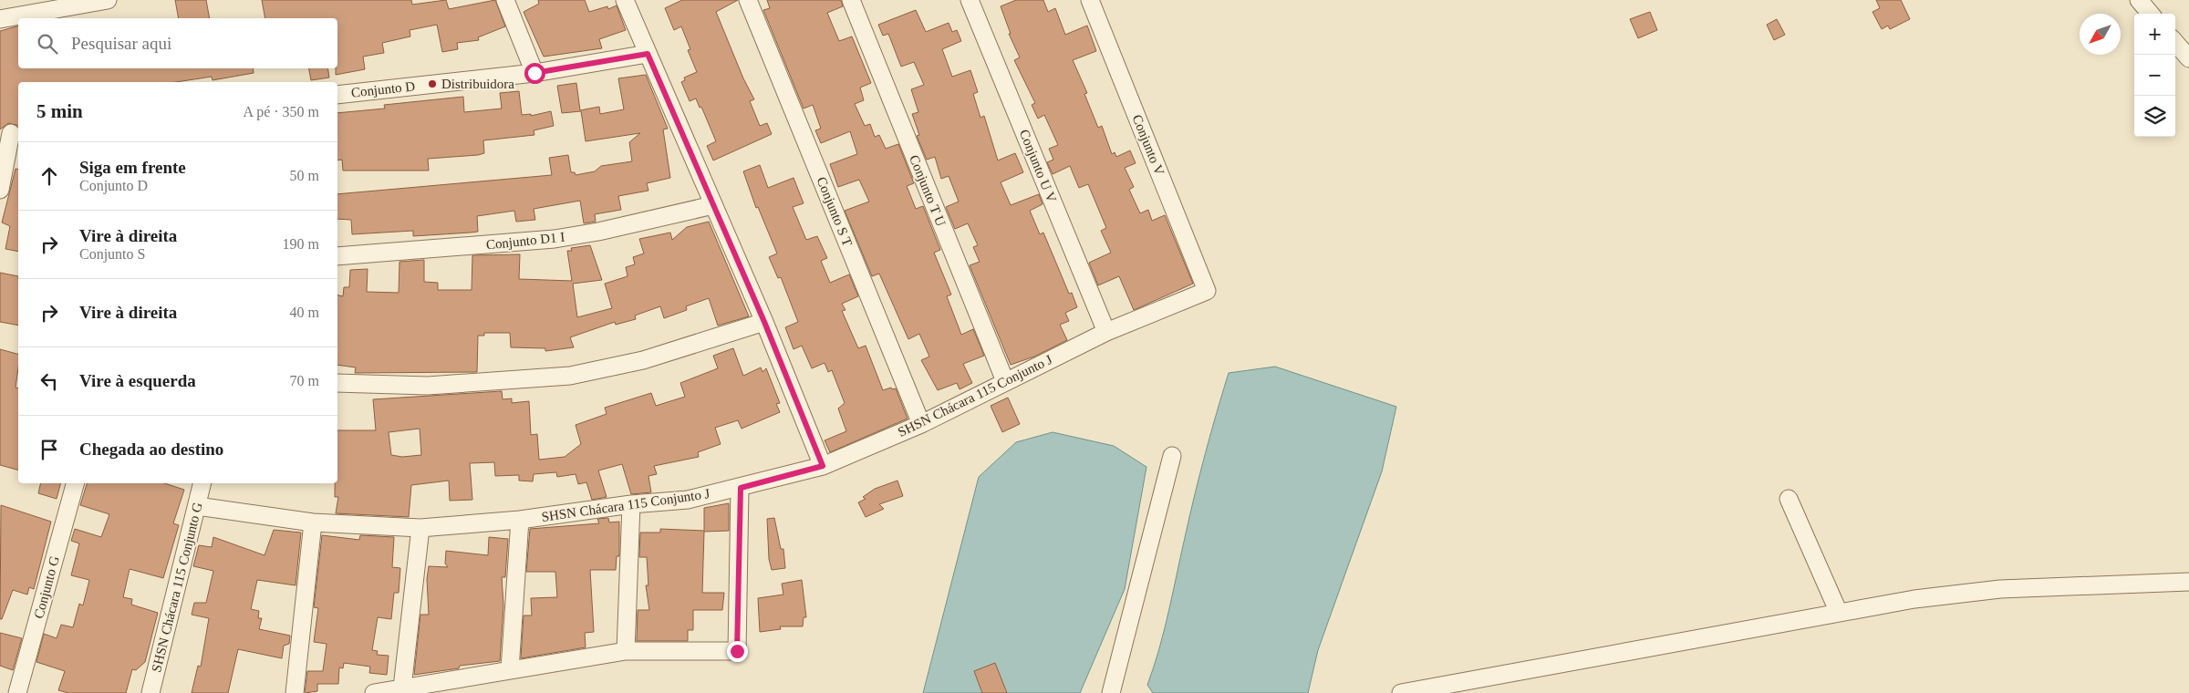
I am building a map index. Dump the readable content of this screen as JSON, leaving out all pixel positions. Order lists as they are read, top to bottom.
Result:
{
  "streets": {
    "street": [
      "Conjunto D",
      "Conjunto V",
      "Conjunto U V",
      "Conjunto T U",
      "Conjunto S T",
      "Conjunto D1 I",
      "SHSN Chácara 115 Conjunto J",
      "Conjunto G",
      "SHSN Chácara 115 Conjunto G"
    ]
  },
  "crossings": [
    ["Conjunto V", "SHSN Chácara 115 Conjunto J"],
    ["Conjunto U V", "SHSN Chácara 115 Conjunto J"],
    ["Conjunto T U", "SHSN Chácara 115 Conjunto J"],
    ["Conjunto S T", "SHSN Chácara 115 Conjunto J"],
    ["SHSN Chácara 115 Conjunto J", "SHSN Chácara 115 Conjunto G"]
  ],
  "places": ["Distribuidora"],
  "north": "bottom left",
  "page": {
    "map_buttons": ["+", "−"],
    "search": "Pesquisar aqui",
    "heading": ["5 min", "A pé · 350 m"],
    "list": [
      ["Siga em frente", "Conjunto D", "50 m"],
      ["Vire à direita", "Conjunto S", "190 m"],
      ["Vire à direita", "40 m"],
      ["Vire à esquerda", "70 m"],
      "Chegada ao destino"
    ]
  }
}
